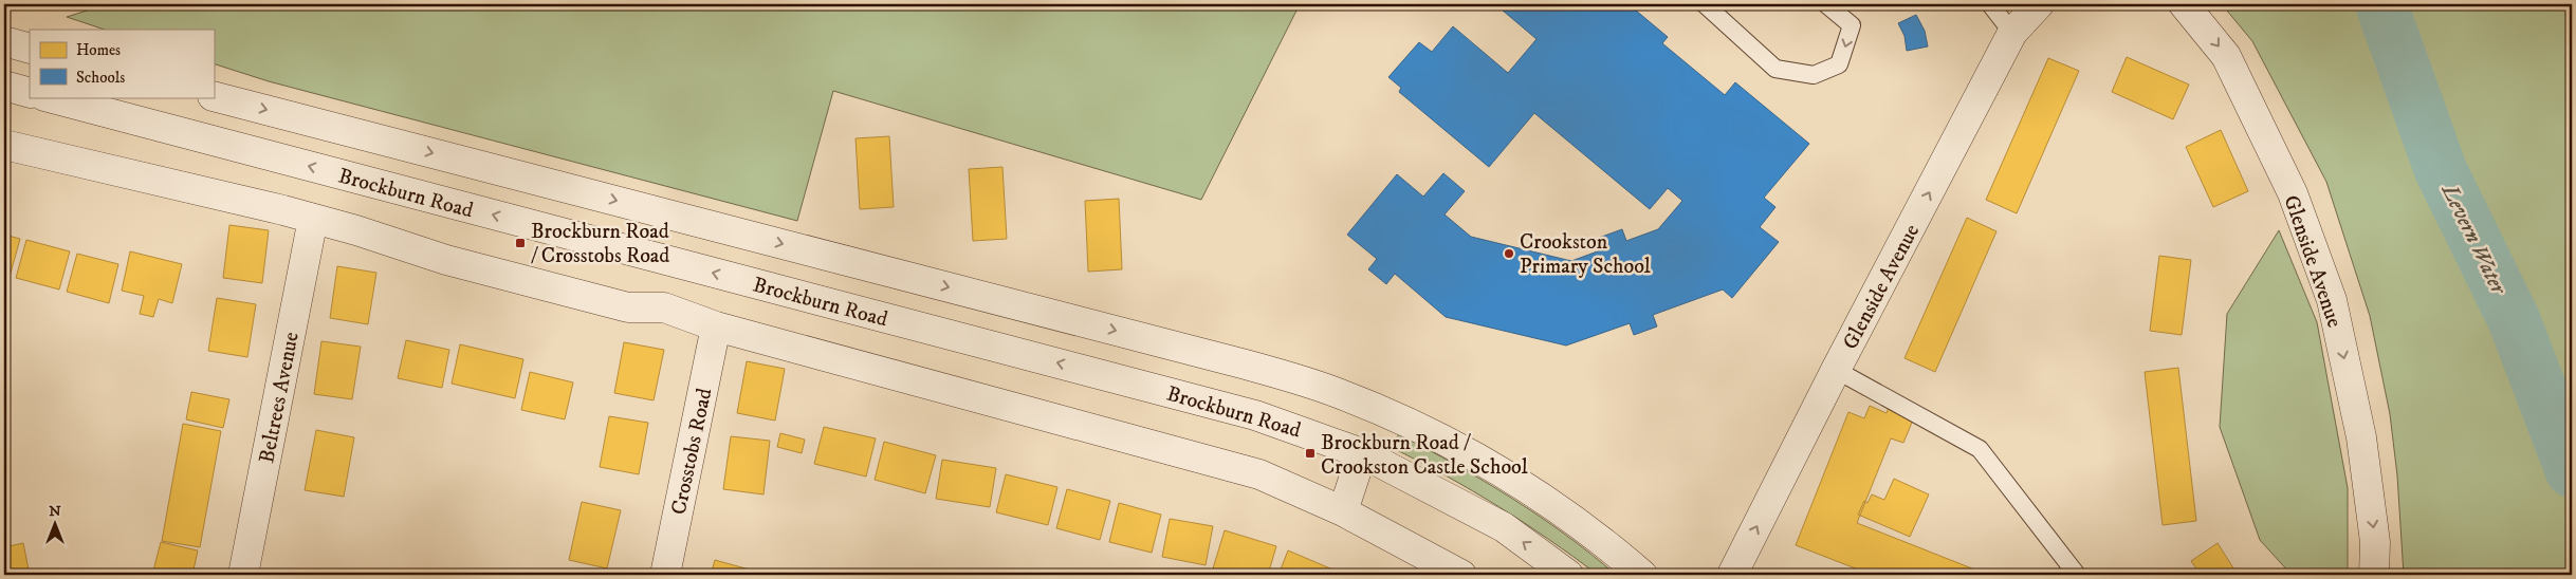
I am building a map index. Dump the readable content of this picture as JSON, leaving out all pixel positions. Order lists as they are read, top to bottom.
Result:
{
  "streets": {
    "street": [
      "Brockburn Road",
      "Glenside Avenue",
      "Beltrees Avenue",
      "Crosstobs Road"
    ]
  },
  "water": ["Levern Water"],
  "places": {
    "transit": ["Brockburn Road / Crosstobs Road", "Brockburn Road / Crookston Castle School"],
    "other": ["Crookston Primary School"]
  },
  "legend": ["Homes", "Schools"],
  "north": "top"
}
